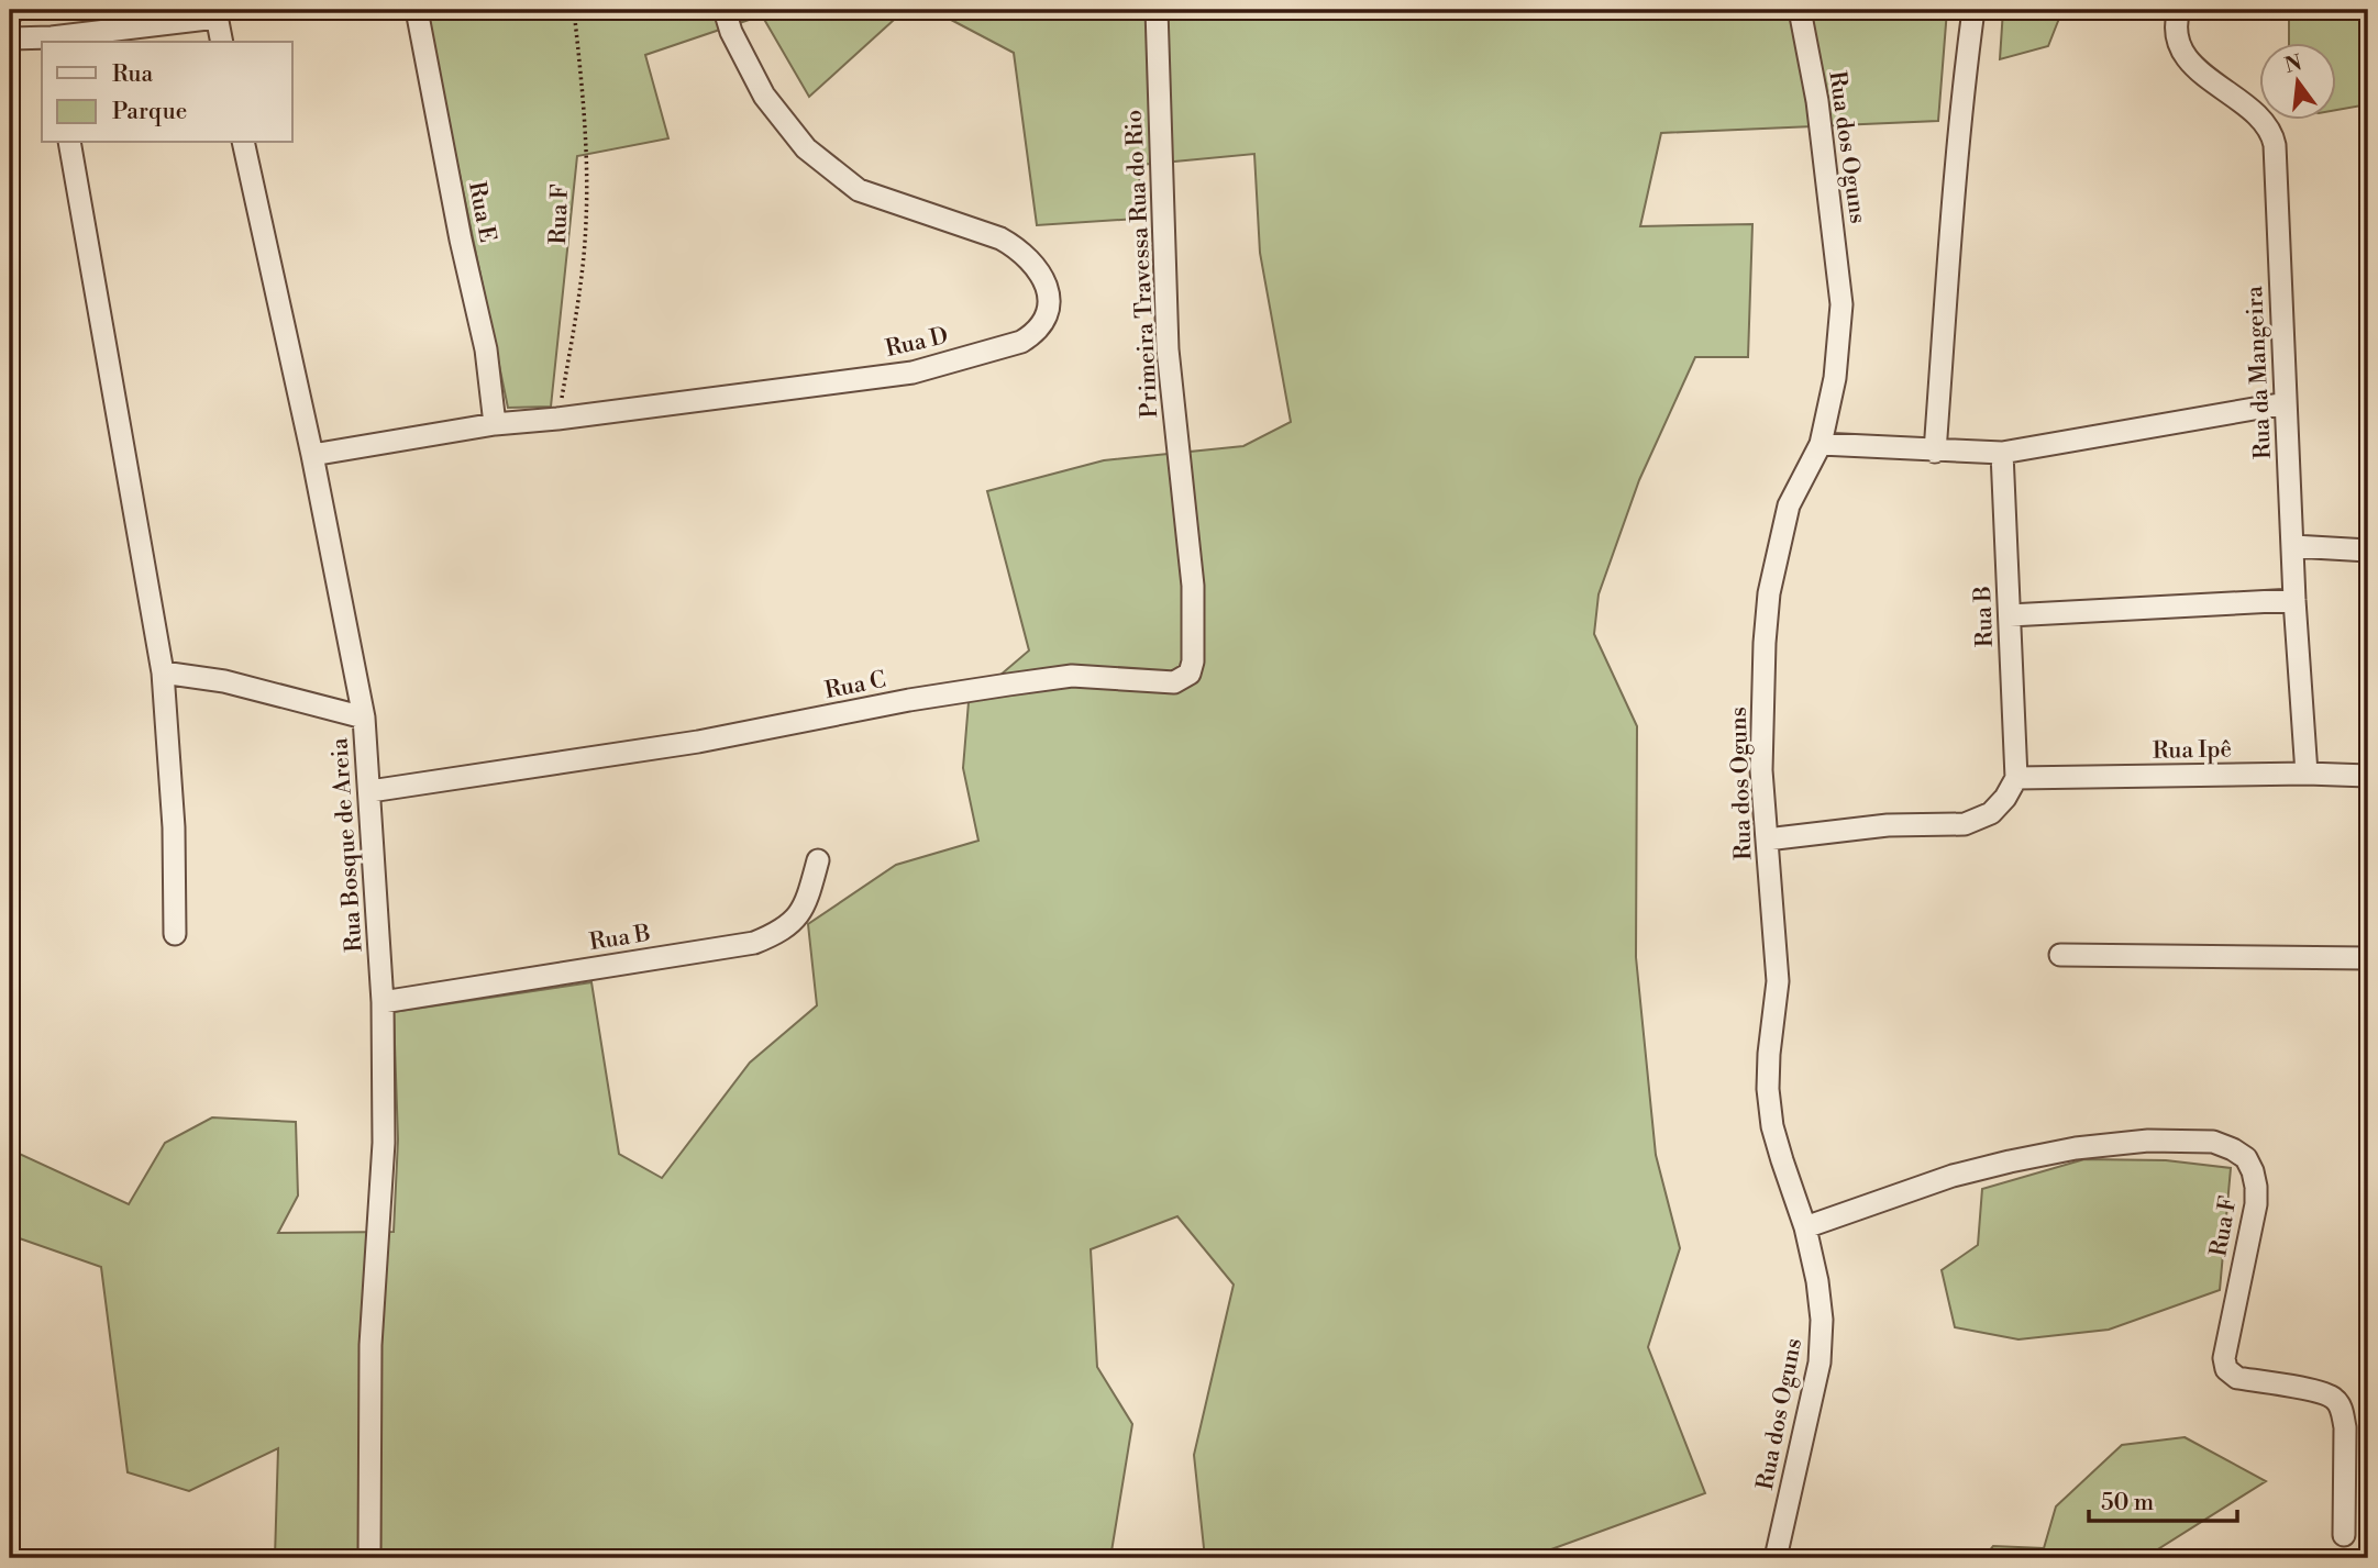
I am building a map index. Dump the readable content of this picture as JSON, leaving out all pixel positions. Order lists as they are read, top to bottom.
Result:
{
  "streets": {
    "street": [
      "Rua dos Oguns",
      "Rua E",
      "Rua F",
      "Primeira Travessa Rua do Rio",
      "Rua D",
      "Rua da Mangeira",
      "Rua B",
      "Rua C",
      "Rua Ipê",
      "Rua Bosque de Areia"
    ]
  },
  "crossings": [
    ["Rua dos Oguns", "Rua F"],
    ["Rua E", "Rua D"],
    ["Rua F", "Rua D"],
    ["Primeira Travessa Rua do Rio", "Rua C"],
    ["Rua D", "Rua Bosque de Areia"],
    ["Rua da Mangeira", "Rua Ipê"],
    ["Rua B", "Rua Ipê"],
    ["Rua B", "Rua Bosque de Areia"],
    ["Rua C", "Rua Bosque de Areia"]
  ],
  "legend": ["Rua", "Parque"],
  "scale_bar": "50 m",
  "north": "top"
}
